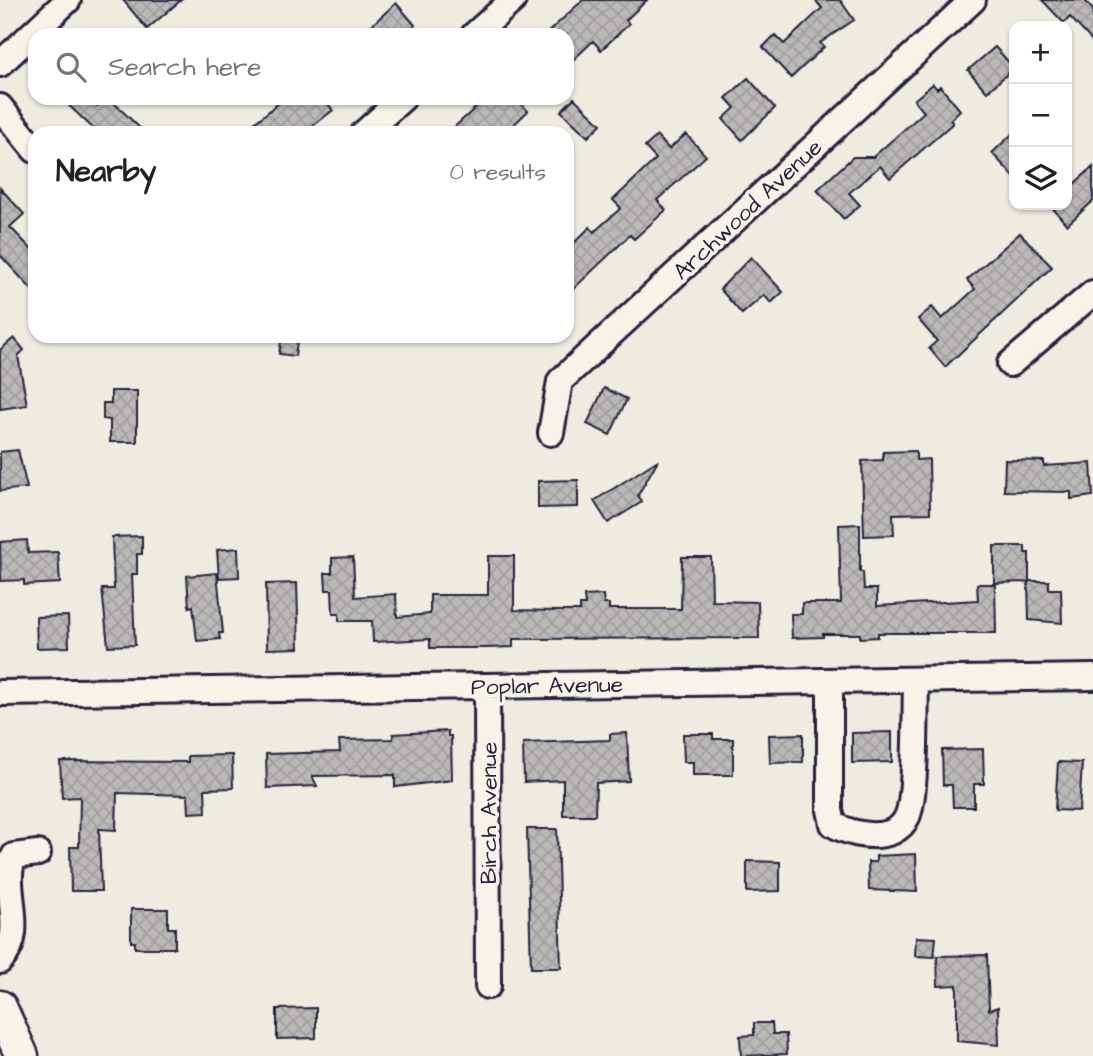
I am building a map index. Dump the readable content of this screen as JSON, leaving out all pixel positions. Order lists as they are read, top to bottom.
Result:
{
  "streets": {
    "street": ["Archwood Avenue", "Poplar Avenue", "Birch Avenue"]
  },
  "crossings": [
    ["Poplar Avenue", "Birch Avenue"]
  ],
  "page": {
    "map_buttons": ["+", "−"],
    "search": "Search here",
    "heading": ["Nearby", "0 results"]
  }
}
